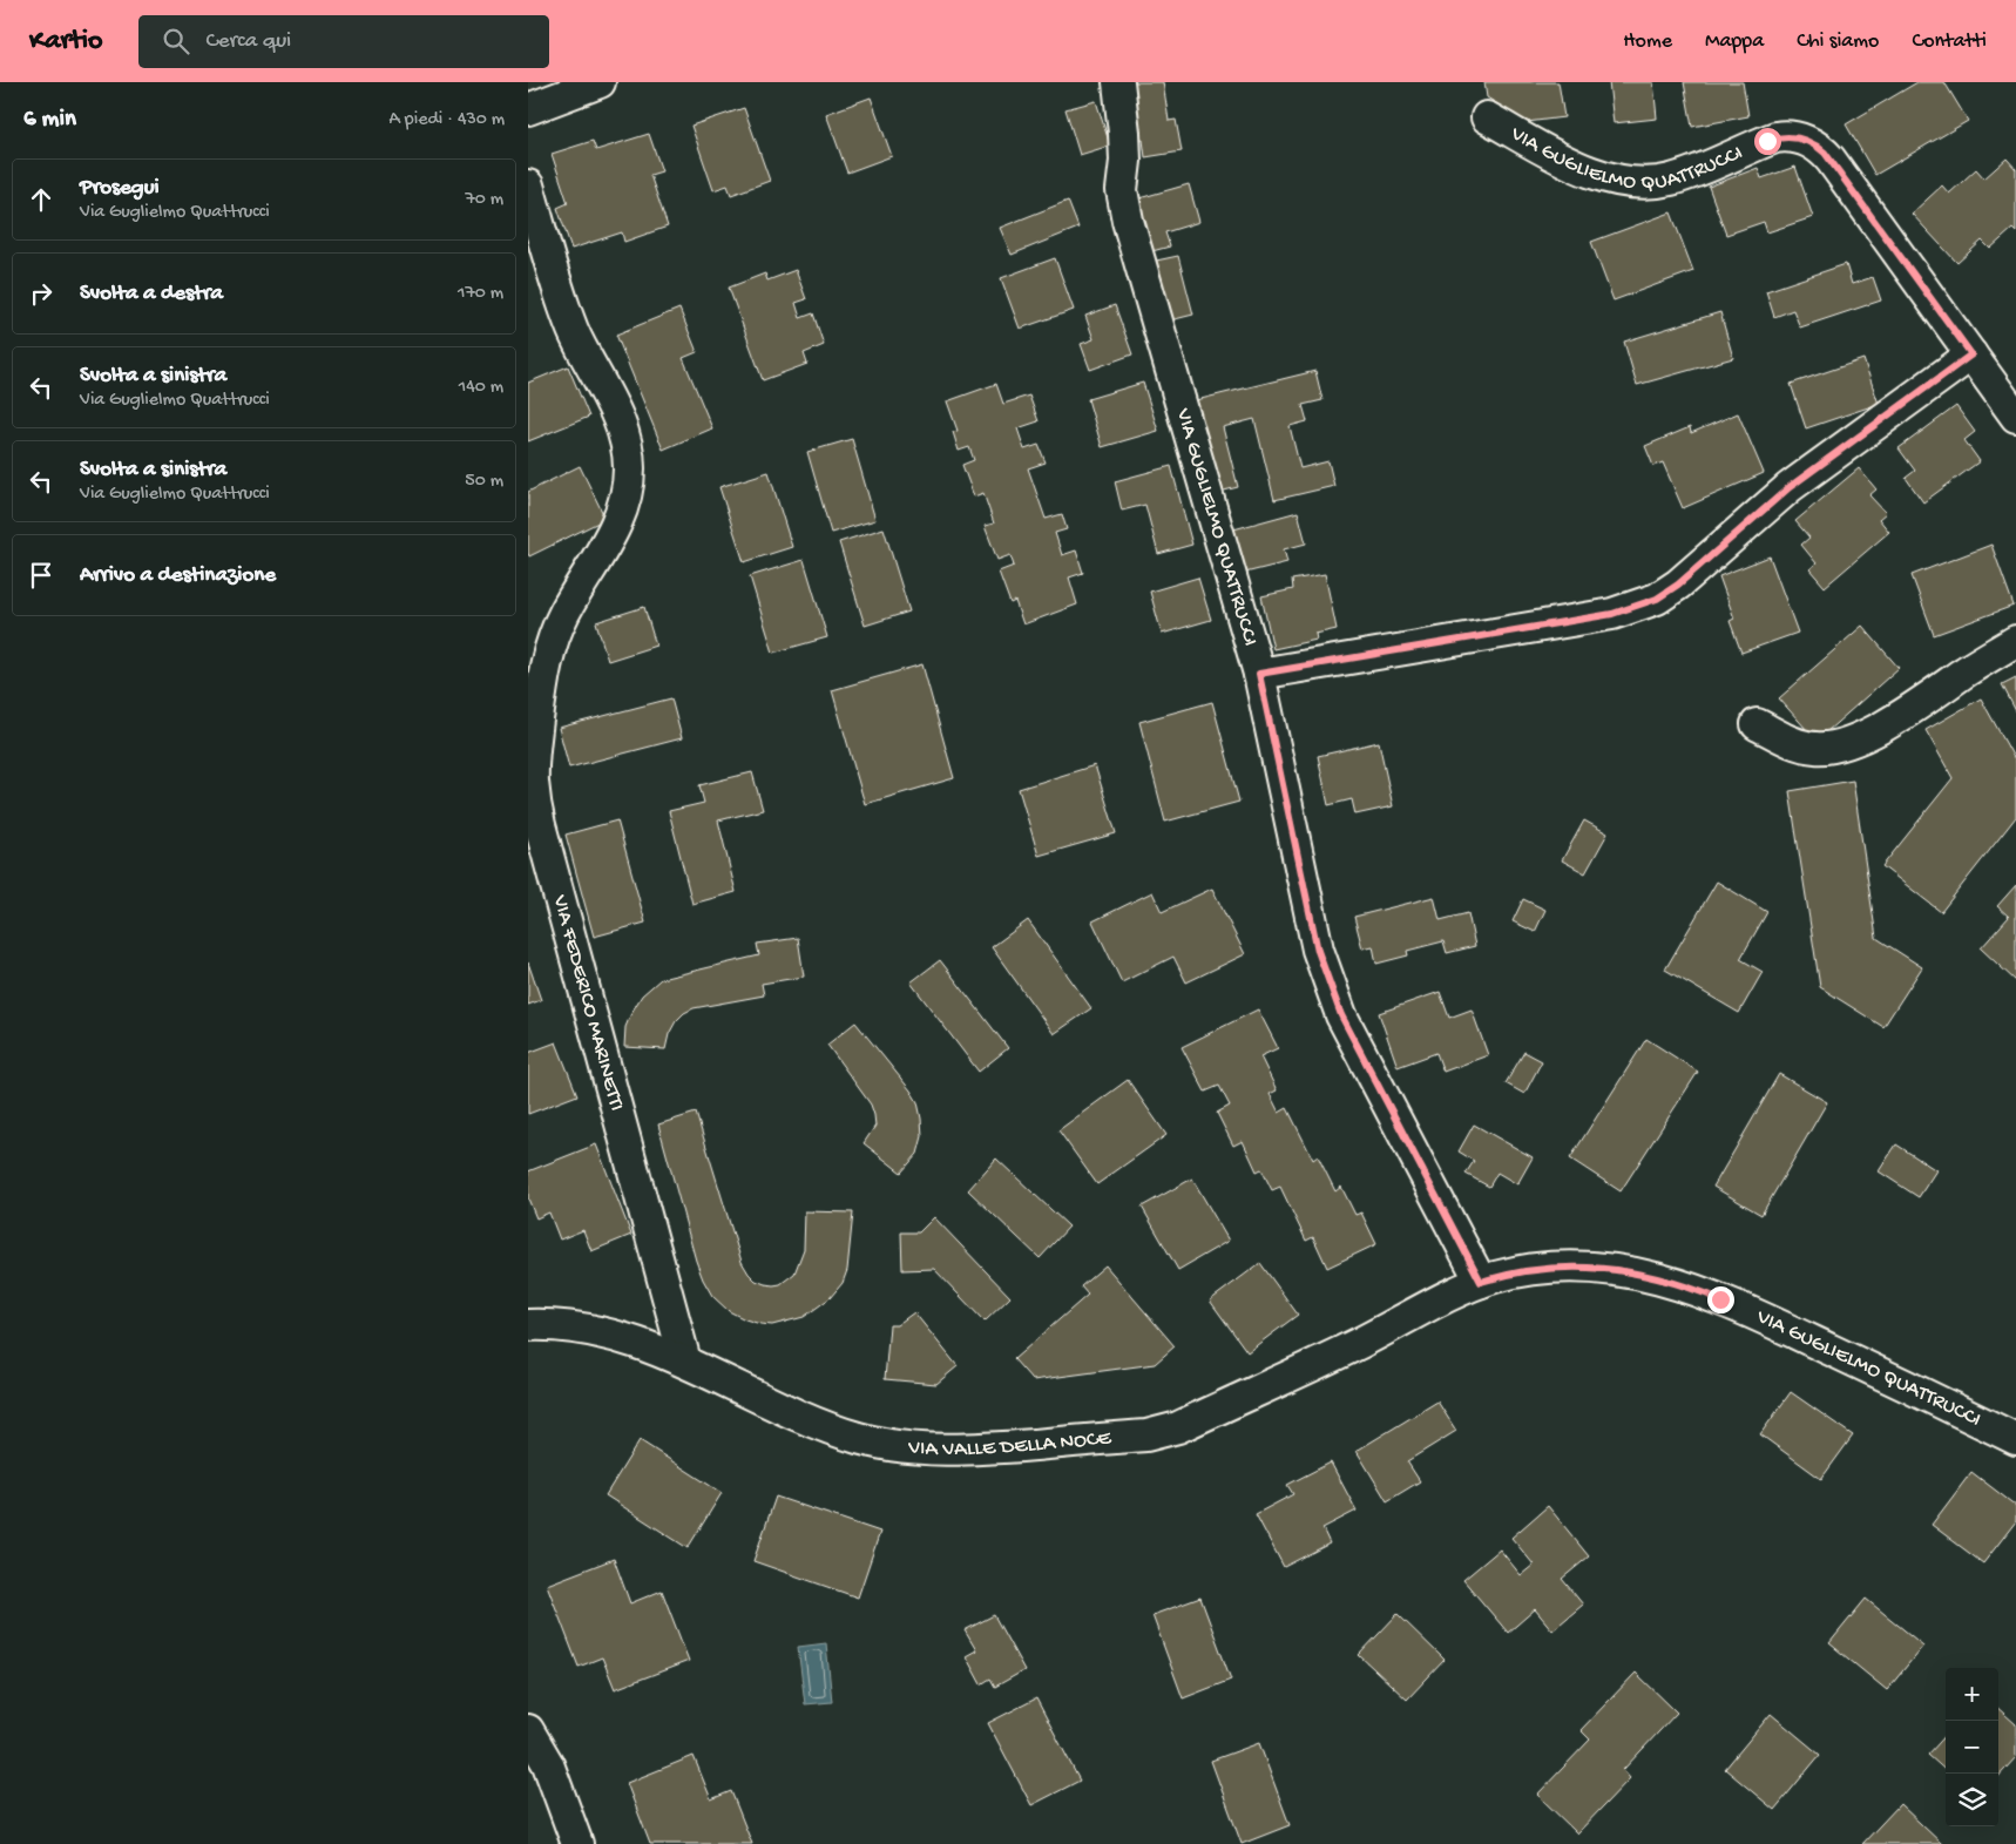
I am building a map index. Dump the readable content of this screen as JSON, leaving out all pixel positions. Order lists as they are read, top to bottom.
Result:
{
  "streets": {
    "street": ["VIA GUGLIELMO QUATTRUCCI", "VIA FEDERICO MARINETTI", "VIA VALLE DELLA NOCE"]
  },
  "crossings": [
    ["VIA GUGLIELMO QUATTRUCCI", "VIA VALLE DELLA NOCE"],
    ["VIA FEDERICO MARINETTI", "VIA VALLE DELLA NOCE"]
  ],
  "page": {
    "header": "Kartio",
    "search": "Cerca qui",
    "nav": [
      "Home",
      "Mappa",
      "Chi siamo",
      "Contatti"
    ],
    "heading": ["6 min", "A piedi · 430 m"],
    "list": [
      ["Prosegui", "Via Guglielmo Quattrucci", "70 m"],
      ["Svolta a destra", "170 m"],
      ["Svolta a sinistra", "Via Guglielmo Quattrucci", "140 m"],
      ["Svolta a sinistra", "Via Guglielmo Quattrucci", "50 m"],
      "Arrivo a destinazione"
    ],
    "map_buttons": ["+", "−"]
  }
}
